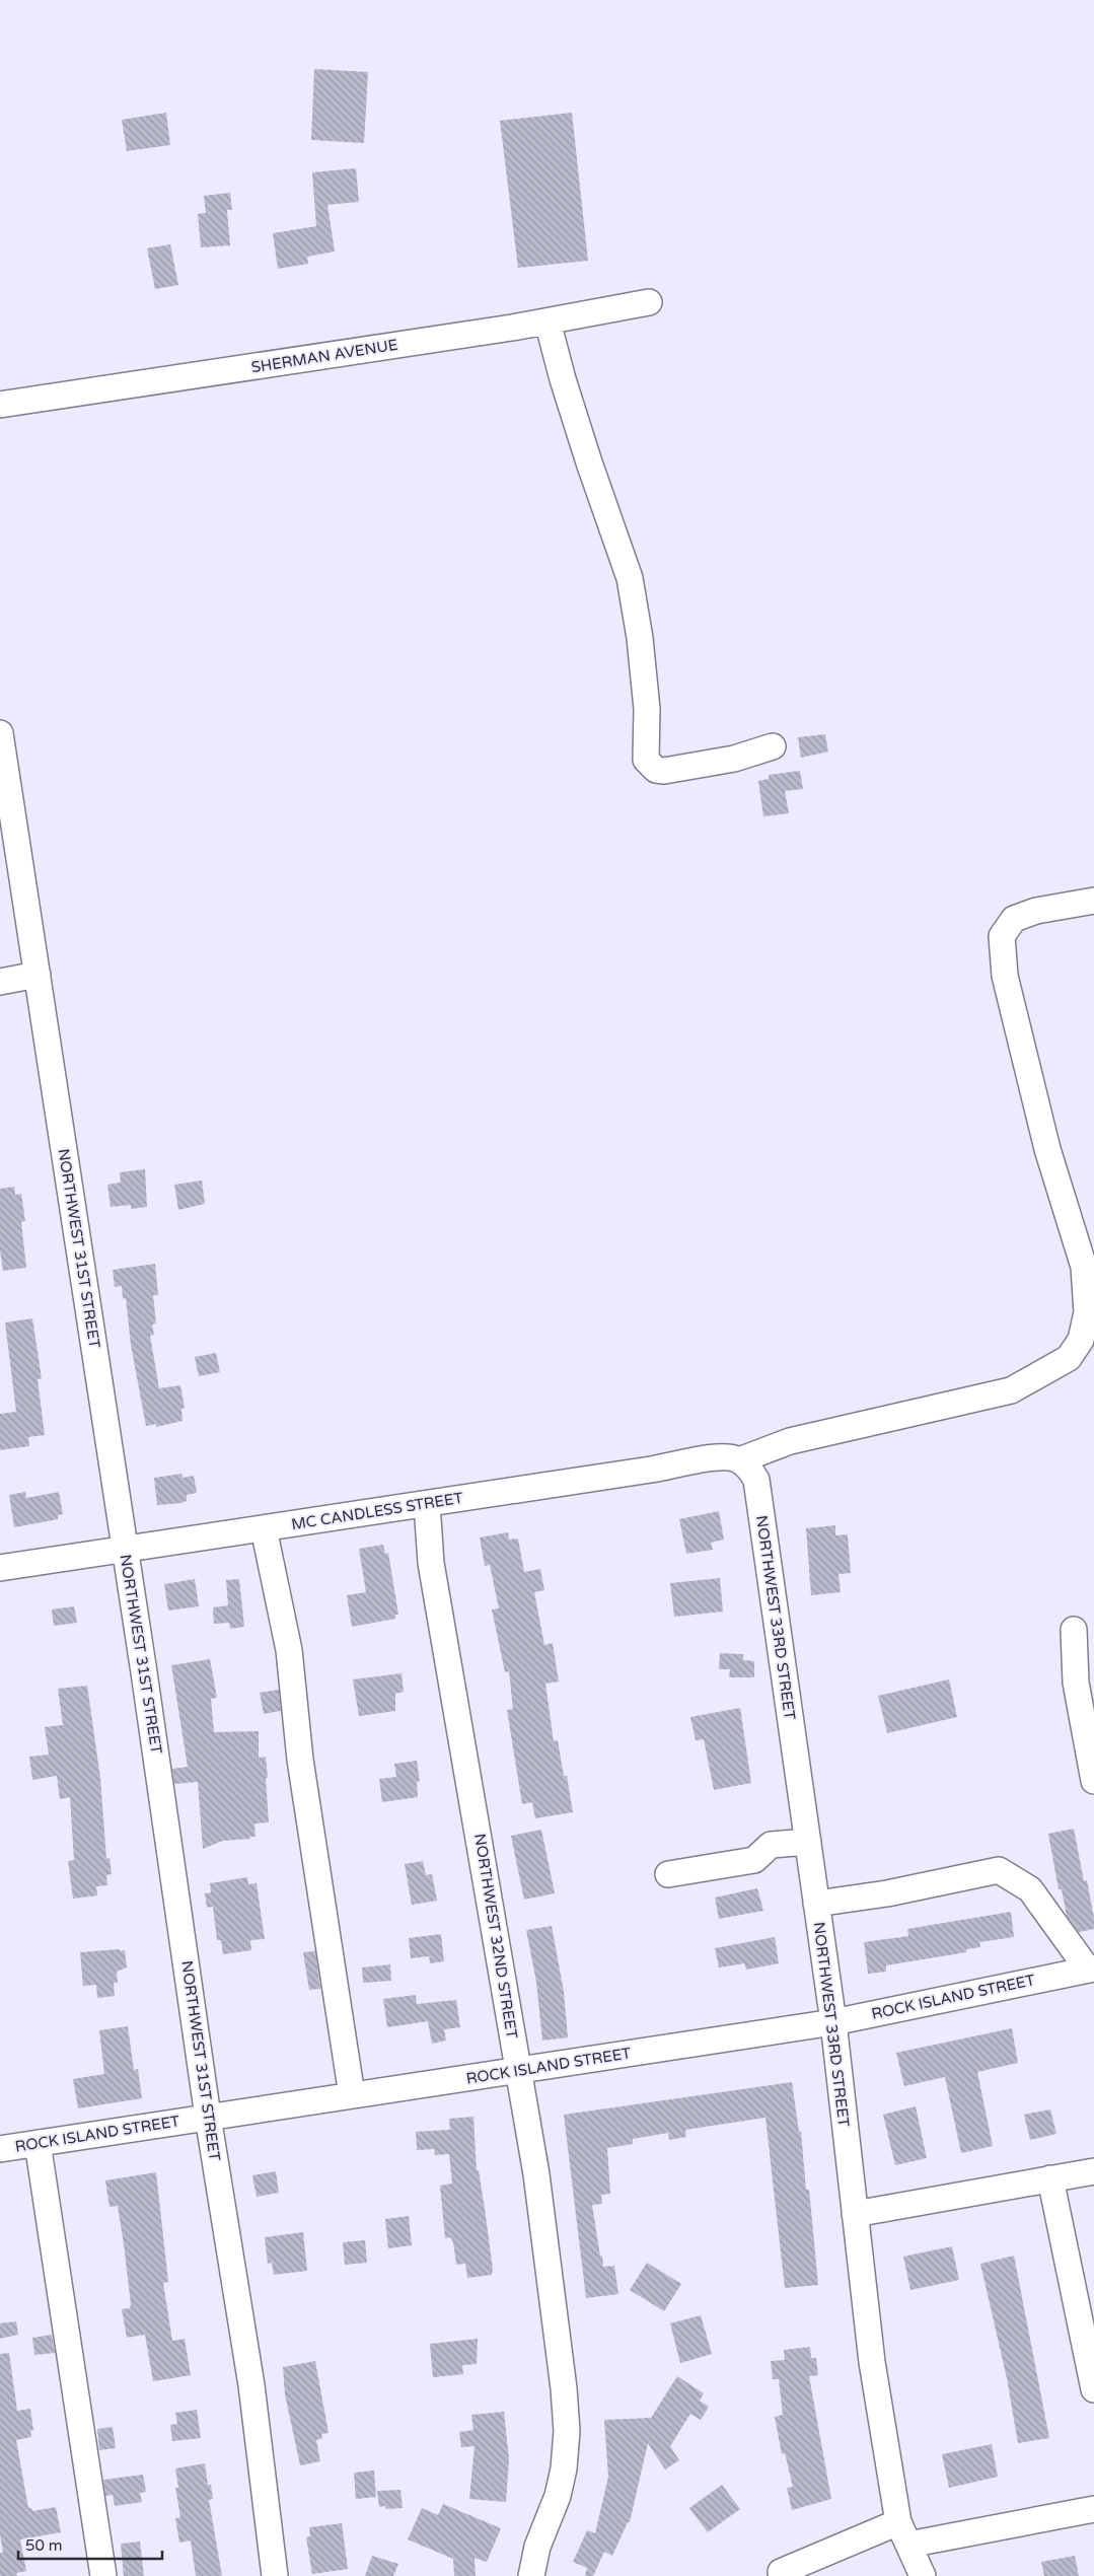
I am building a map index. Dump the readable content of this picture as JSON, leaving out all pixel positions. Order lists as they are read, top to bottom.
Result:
{
  "streets": {
    "street": [
      "SHERMAN AVENUE",
      "NORTHWEST 31ST STREET",
      "MC CANDLESS STREET",
      "NORTHWEST 33RD STREET",
      "NORTHWEST 32ND STREET",
      "ROCK ISLAND STREET"
    ]
  },
  "crossings": [
    ["NORTHWEST 31ST STREET", "MC CANDLESS STREET"],
    ["NORTHWEST 31ST STREET", "ROCK ISLAND STREET"],
    ["MC CANDLESS STREET", "NORTHWEST 33RD STREET"],
    ["MC CANDLESS STREET", "NORTHWEST 32ND STREET"],
    ["NORTHWEST 33RD STREET", "ROCK ISLAND STREET"],
    ["NORTHWEST 32ND STREET", "ROCK ISLAND STREET"]
  ],
  "scale_bar": "50 m"
}
